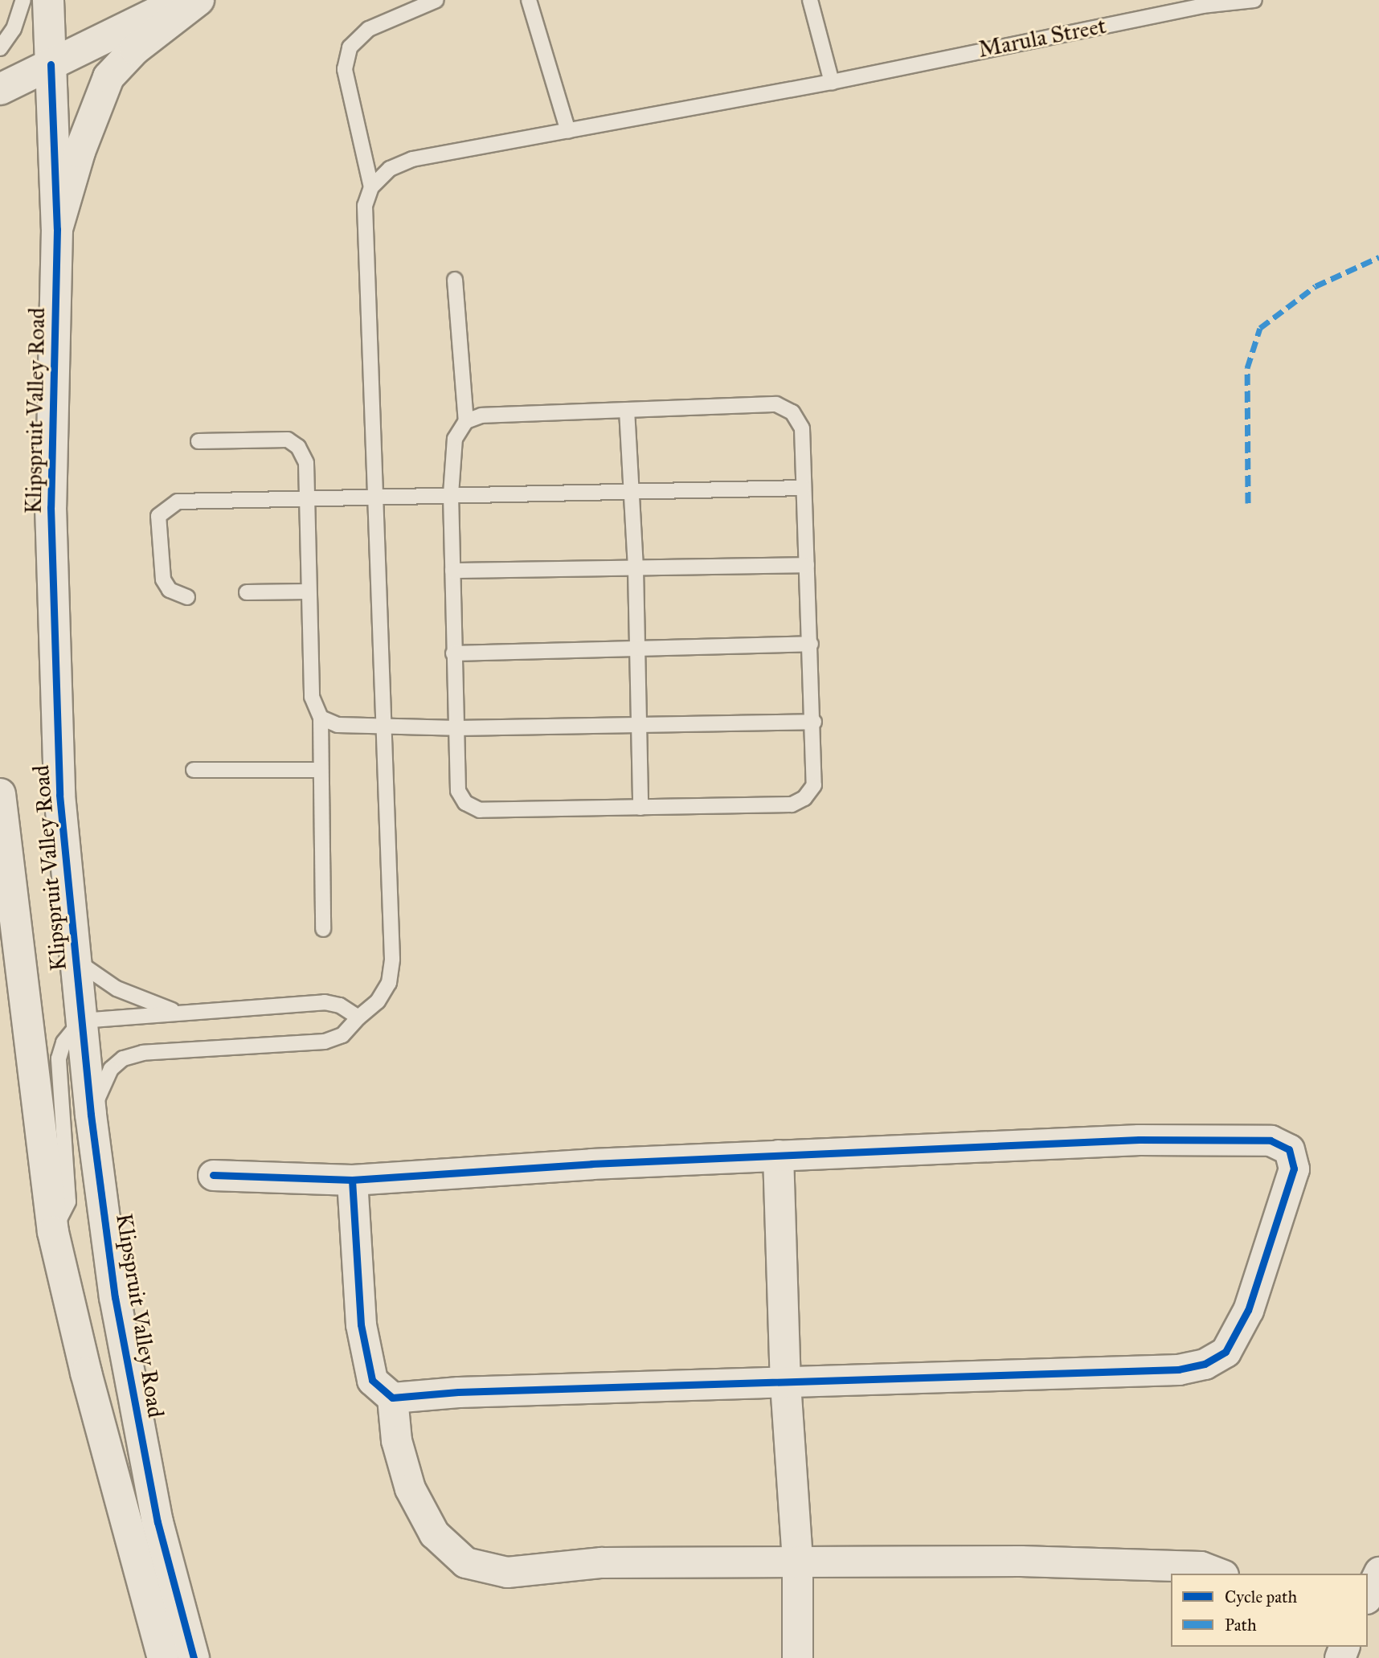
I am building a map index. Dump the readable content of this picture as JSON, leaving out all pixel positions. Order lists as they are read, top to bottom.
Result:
{
  "streets": {
    "street": ["Klipspruit Valley Road"],
    "lane": ["Marula Street"]
  },
  "legend": ["Cycle path", "Path"]
}
